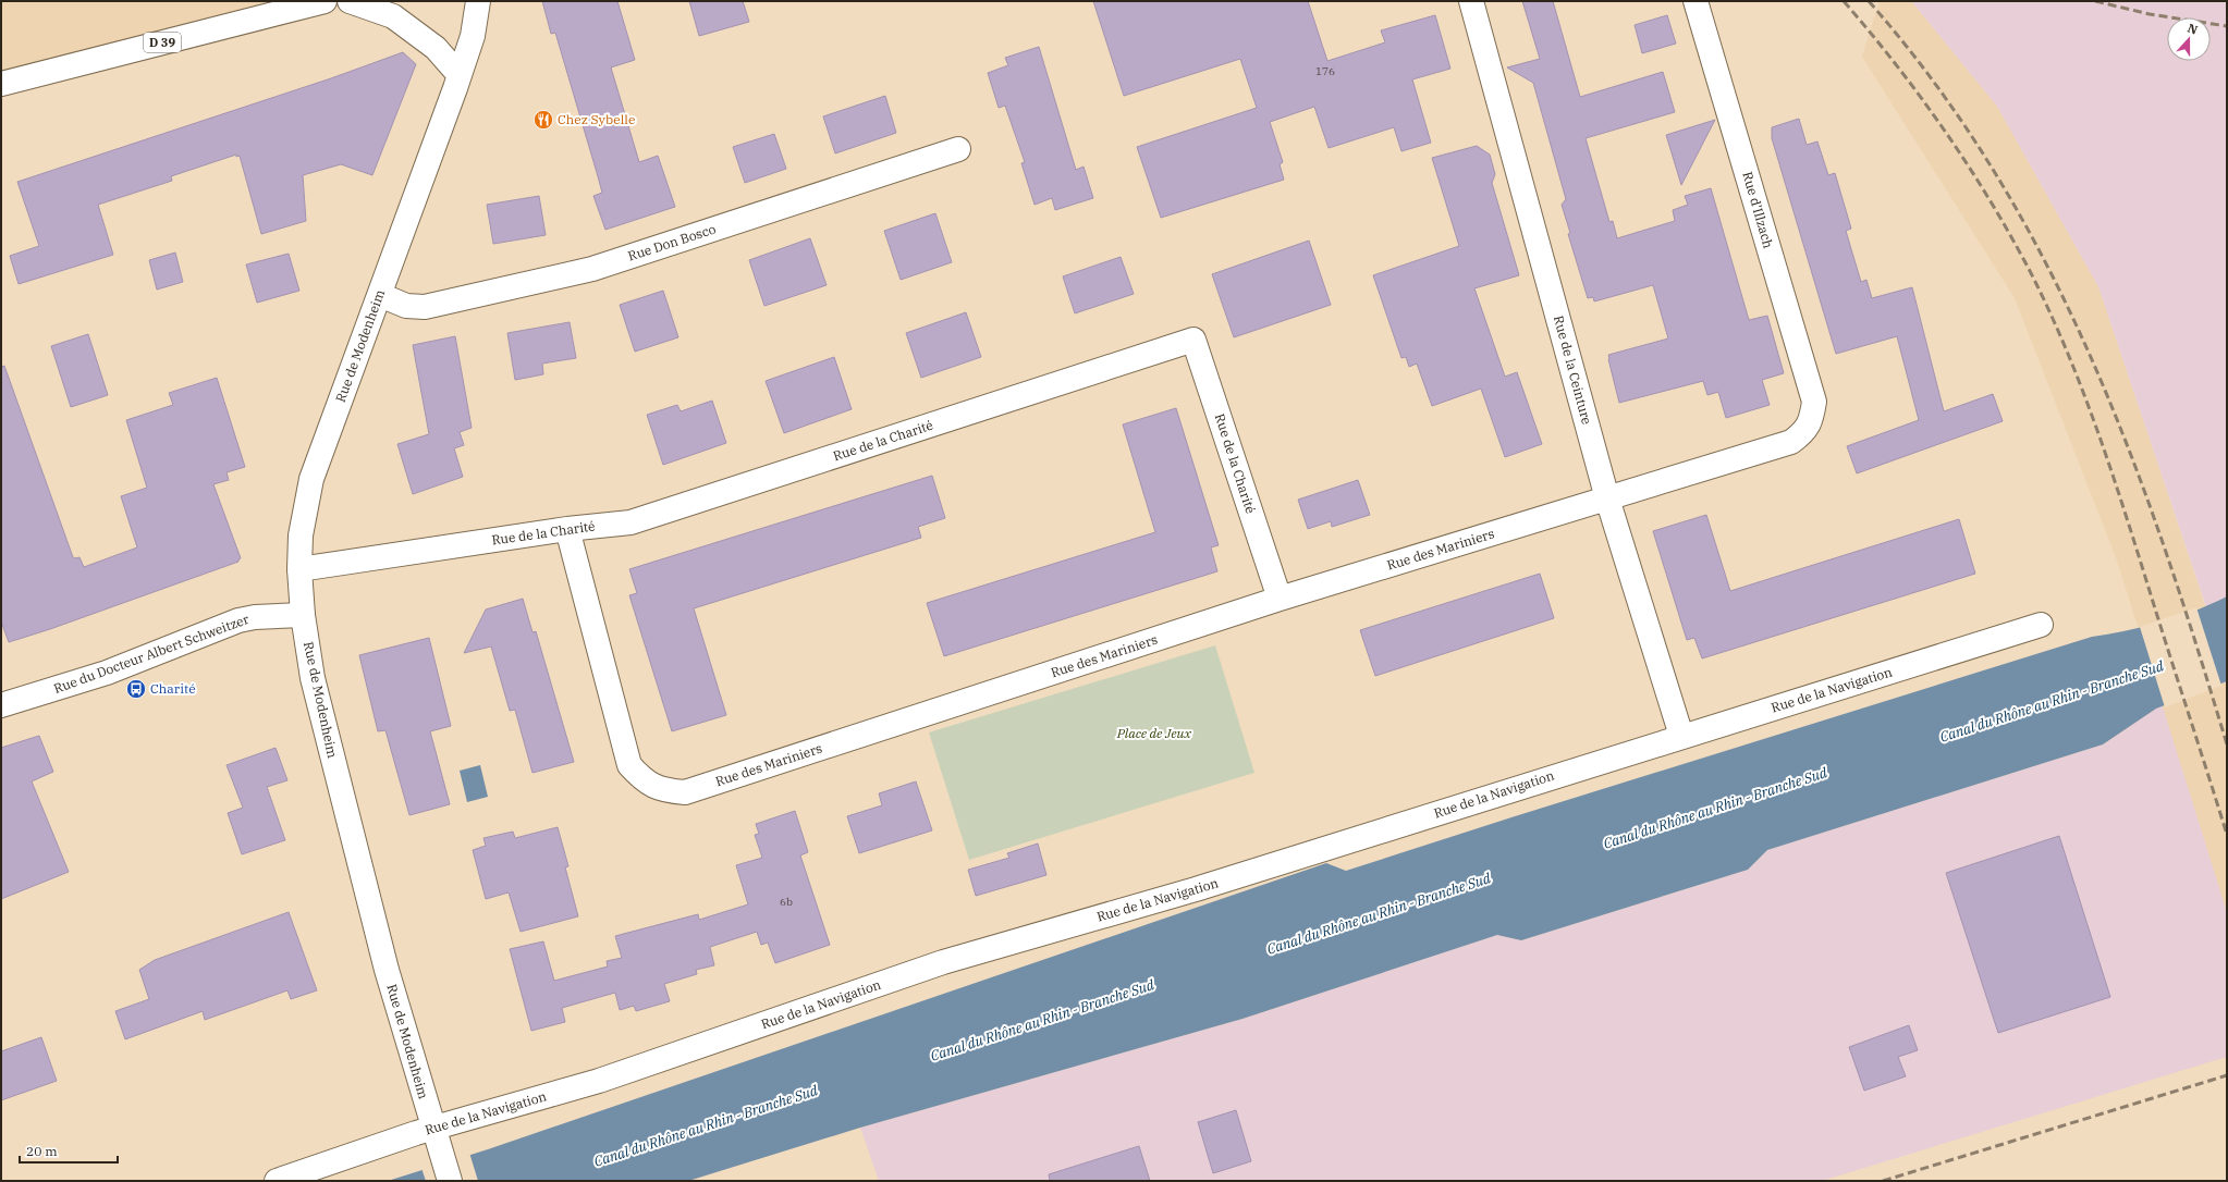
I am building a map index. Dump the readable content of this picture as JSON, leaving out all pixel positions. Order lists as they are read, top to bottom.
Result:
{
  "streets": {
    "street": [
      "D 39",
      "Rue d'Illzach",
      "Rue Don Bosco",
      "Rue de Modenheim",
      "Rue de la Ceinture",
      "Rue de la Charité",
      "Rue des Mariniers",
      "Rue du Docteur Albert Schweitzer",
      "Rue de la Navigation"
    ]
  },
  "crossings": [
    ["Rue d'Illzach", "Rue des Mariniers"],
    ["Rue Don Bosco", "Rue de Modenheim"],
    ["Rue de Modenheim", "Rue de la Charité"],
    ["Rue de Modenheim", "Rue du Docteur Albert Schweitzer"],
    ["Rue de Modenheim", "Rue de la Navigation"],
    ["Rue de la Ceinture", "Rue des Mariniers"],
    ["Rue de la Ceinture", "Rue de la Navigation"],
    ["Rue de la Charité", "Rue des Mariniers"]
  ],
  "water": ["Canal du Rhône au Rhin - Branche Sud"],
  "parks": ["Place de Jeux"],
  "places": {
    "restaurant": ["Chez Sybelle"],
    "bus stop": ["Charité"]
  },
  "house_numbers": ["176", "6b"],
  "scale_bar": "20 m",
  "north": "top"
}
